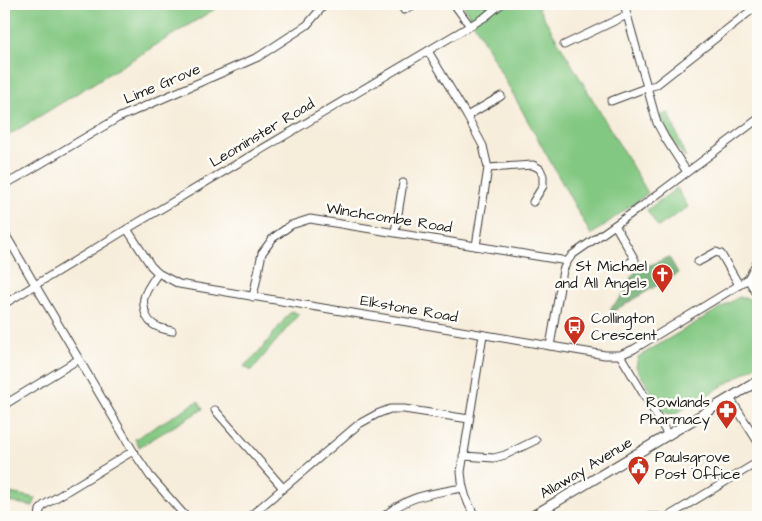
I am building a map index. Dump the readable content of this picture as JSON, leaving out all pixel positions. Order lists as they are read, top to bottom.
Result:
{
  "streets": {
    "street": [
      "Lime Grove",
      "Leominster Road",
      "Winchcombe Road",
      "Elkstone Road",
      "Allaway Avenue"
    ]
  },
  "crossings": [
    ["Leominster Road", "Elkstone Road"],
    ["Winchcombe Road", "Elkstone Road"]
  ],
  "places": {
    "church": ["St Michael and All Angels"],
    "bus stop": ["Collington Crescent"],
    "pharmacy": ["Rowlands Pharmacy"],
    "public building": ["Paulsgrove Post Office"]
  }
}
